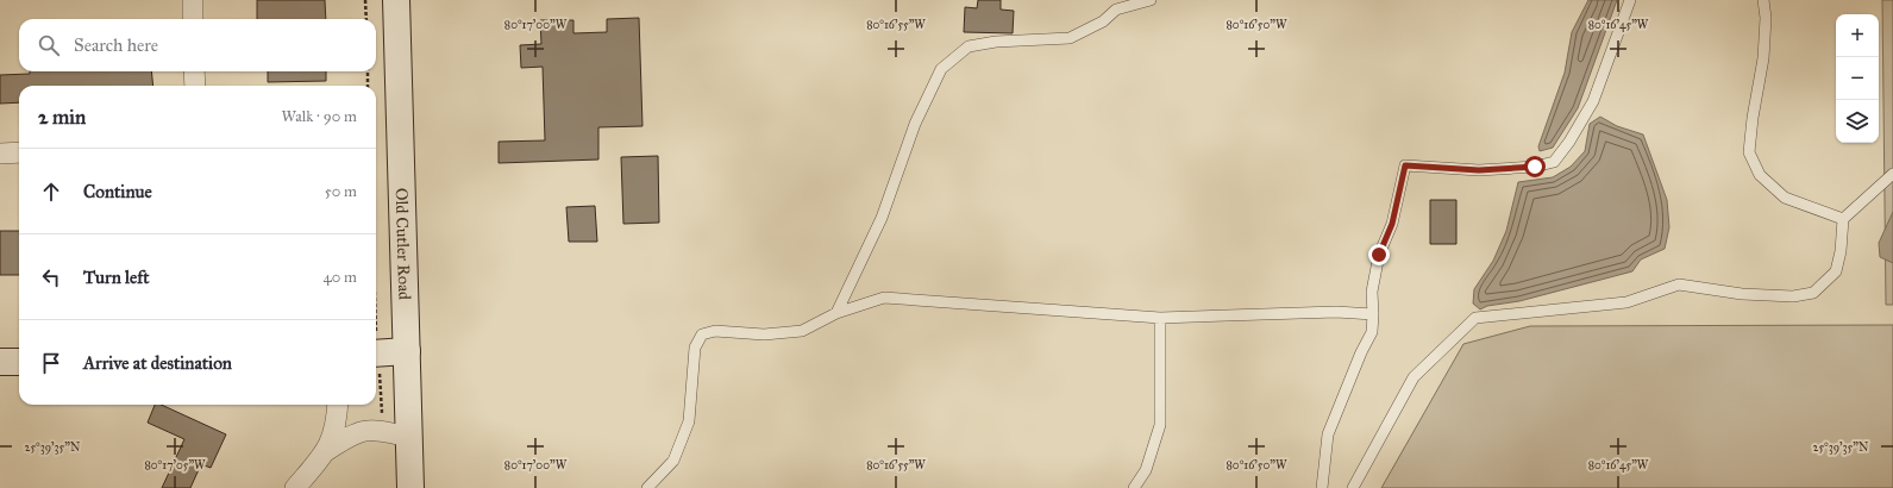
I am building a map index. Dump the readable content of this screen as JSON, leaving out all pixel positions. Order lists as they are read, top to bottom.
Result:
{
  "streets": {
    "main road": ["Old Cutler Road"]
  },
  "page": {
    "map_buttons": ["+", "−"],
    "search": "Search here",
    "heading": ["2 min", "Walk · 90 m"],
    "list": [
      ["Continue", "50 m"],
      ["Turn left", "40 m"],
      "Arrive at destination"
    ]
  },
  "coordinates": [
    "80°17'00\"W",
    "80°16'55\"W",
    "80°16'50\"W",
    "80°16'45\"W",
    "25°39'35\"N",
    "80°17'05\"W"
  ]
}
